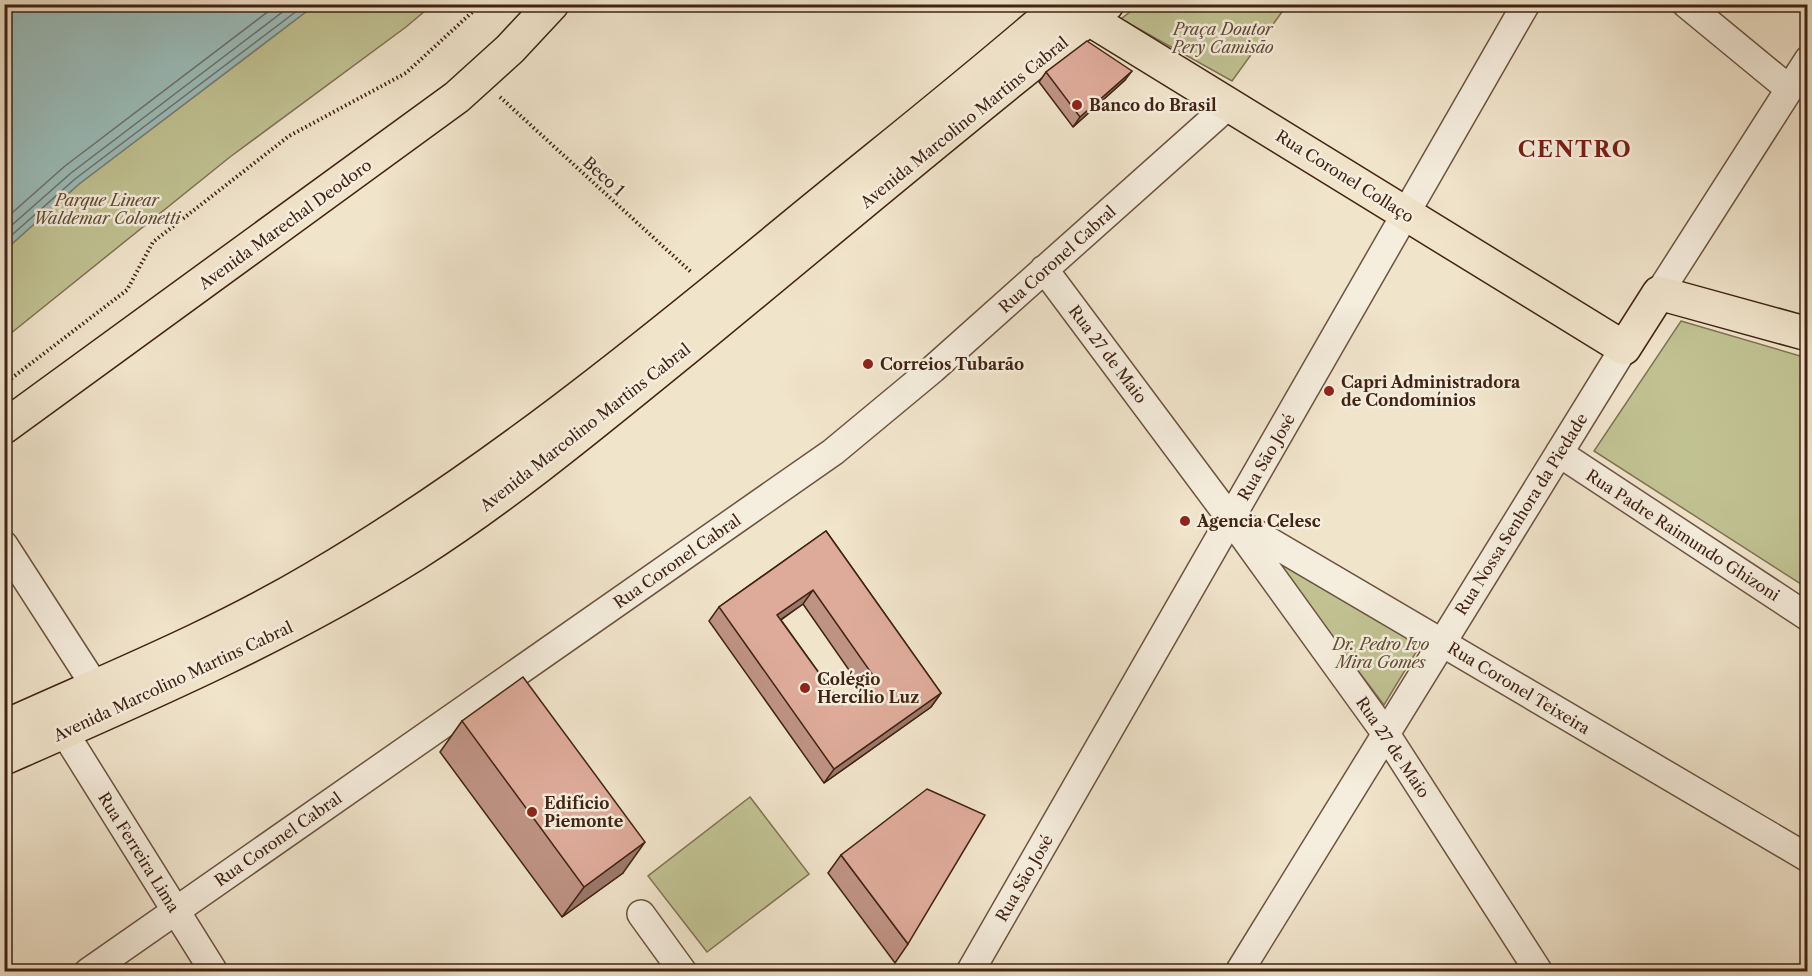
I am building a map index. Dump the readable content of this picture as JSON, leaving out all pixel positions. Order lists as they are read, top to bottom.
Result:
{
  "streets": {
    "main road": [
      "Avenida Marcolino Martins Cabral",
      "Rua Coronel Collaço",
      "Avenida Marechal Deodoro",
      "Rua Nossa Senhora da Piedade"
    ],
    "street": [
      "Rua Coronel Cabral",
      "Rua 27 de Maio",
      "Rua São José",
      "Rua Padre Raimundo Ghizoni",
      "Rua Coronel Teixeira",
      "Rua Ferreira Lima"
    ],
    "path": ["Beco 1"]
  },
  "crossings": [
    ["Avenida Marcolino Martins Cabral", "Beco 1"],
    ["Avenida Marcolino Martins Cabral", "Rua Coronel Collaço"],
    ["Avenida Marcolino Martins Cabral", "Rua Ferreira Lima"],
    ["Beco 1", "Avenida Marechal Deodoro"],
    ["Rua Coronel Collaço", "Rua Coronel Cabral"],
    ["Rua Coronel Collaço", "Rua São José"],
    ["Rua Coronel Collaço", "Rua Nossa Senhora da Piedade"],
    ["Rua Coronel Cabral", "Rua 27 de Maio"],
    ["Rua Coronel Cabral", "Rua Ferreira Lima"],
    ["Rua 27 de Maio", "Rua São José"],
    ["Rua 27 de Maio", "Rua Nossa Senhora da Piedade"],
    ["Rua 27 de Maio", "Rua Coronel Teixeira"],
    ["Rua São José", "Rua Coronel Teixeira"],
    ["Rua Nossa Senhora da Piedade", "Rua Padre Raimundo Ghizoni"],
    ["Rua Nossa Senhora da Piedade", "Rua Coronel Teixeira"]
  ],
  "districts": ["CENTRO"],
  "parks": ["Praça Doutor Pery Camisão", "Parque Linear Waldemar Colonetti", "Dr. Pedro Ivo Mira Gomes"],
  "places": [
    "Banco do Brasil",
    "Correios Tubarão",
    "Capri Administradora de Condomínios",
    "Agencia Celesc",
    "Colégio Hercílio Luz",
    "Edifício Piemonte"
  ]
}
